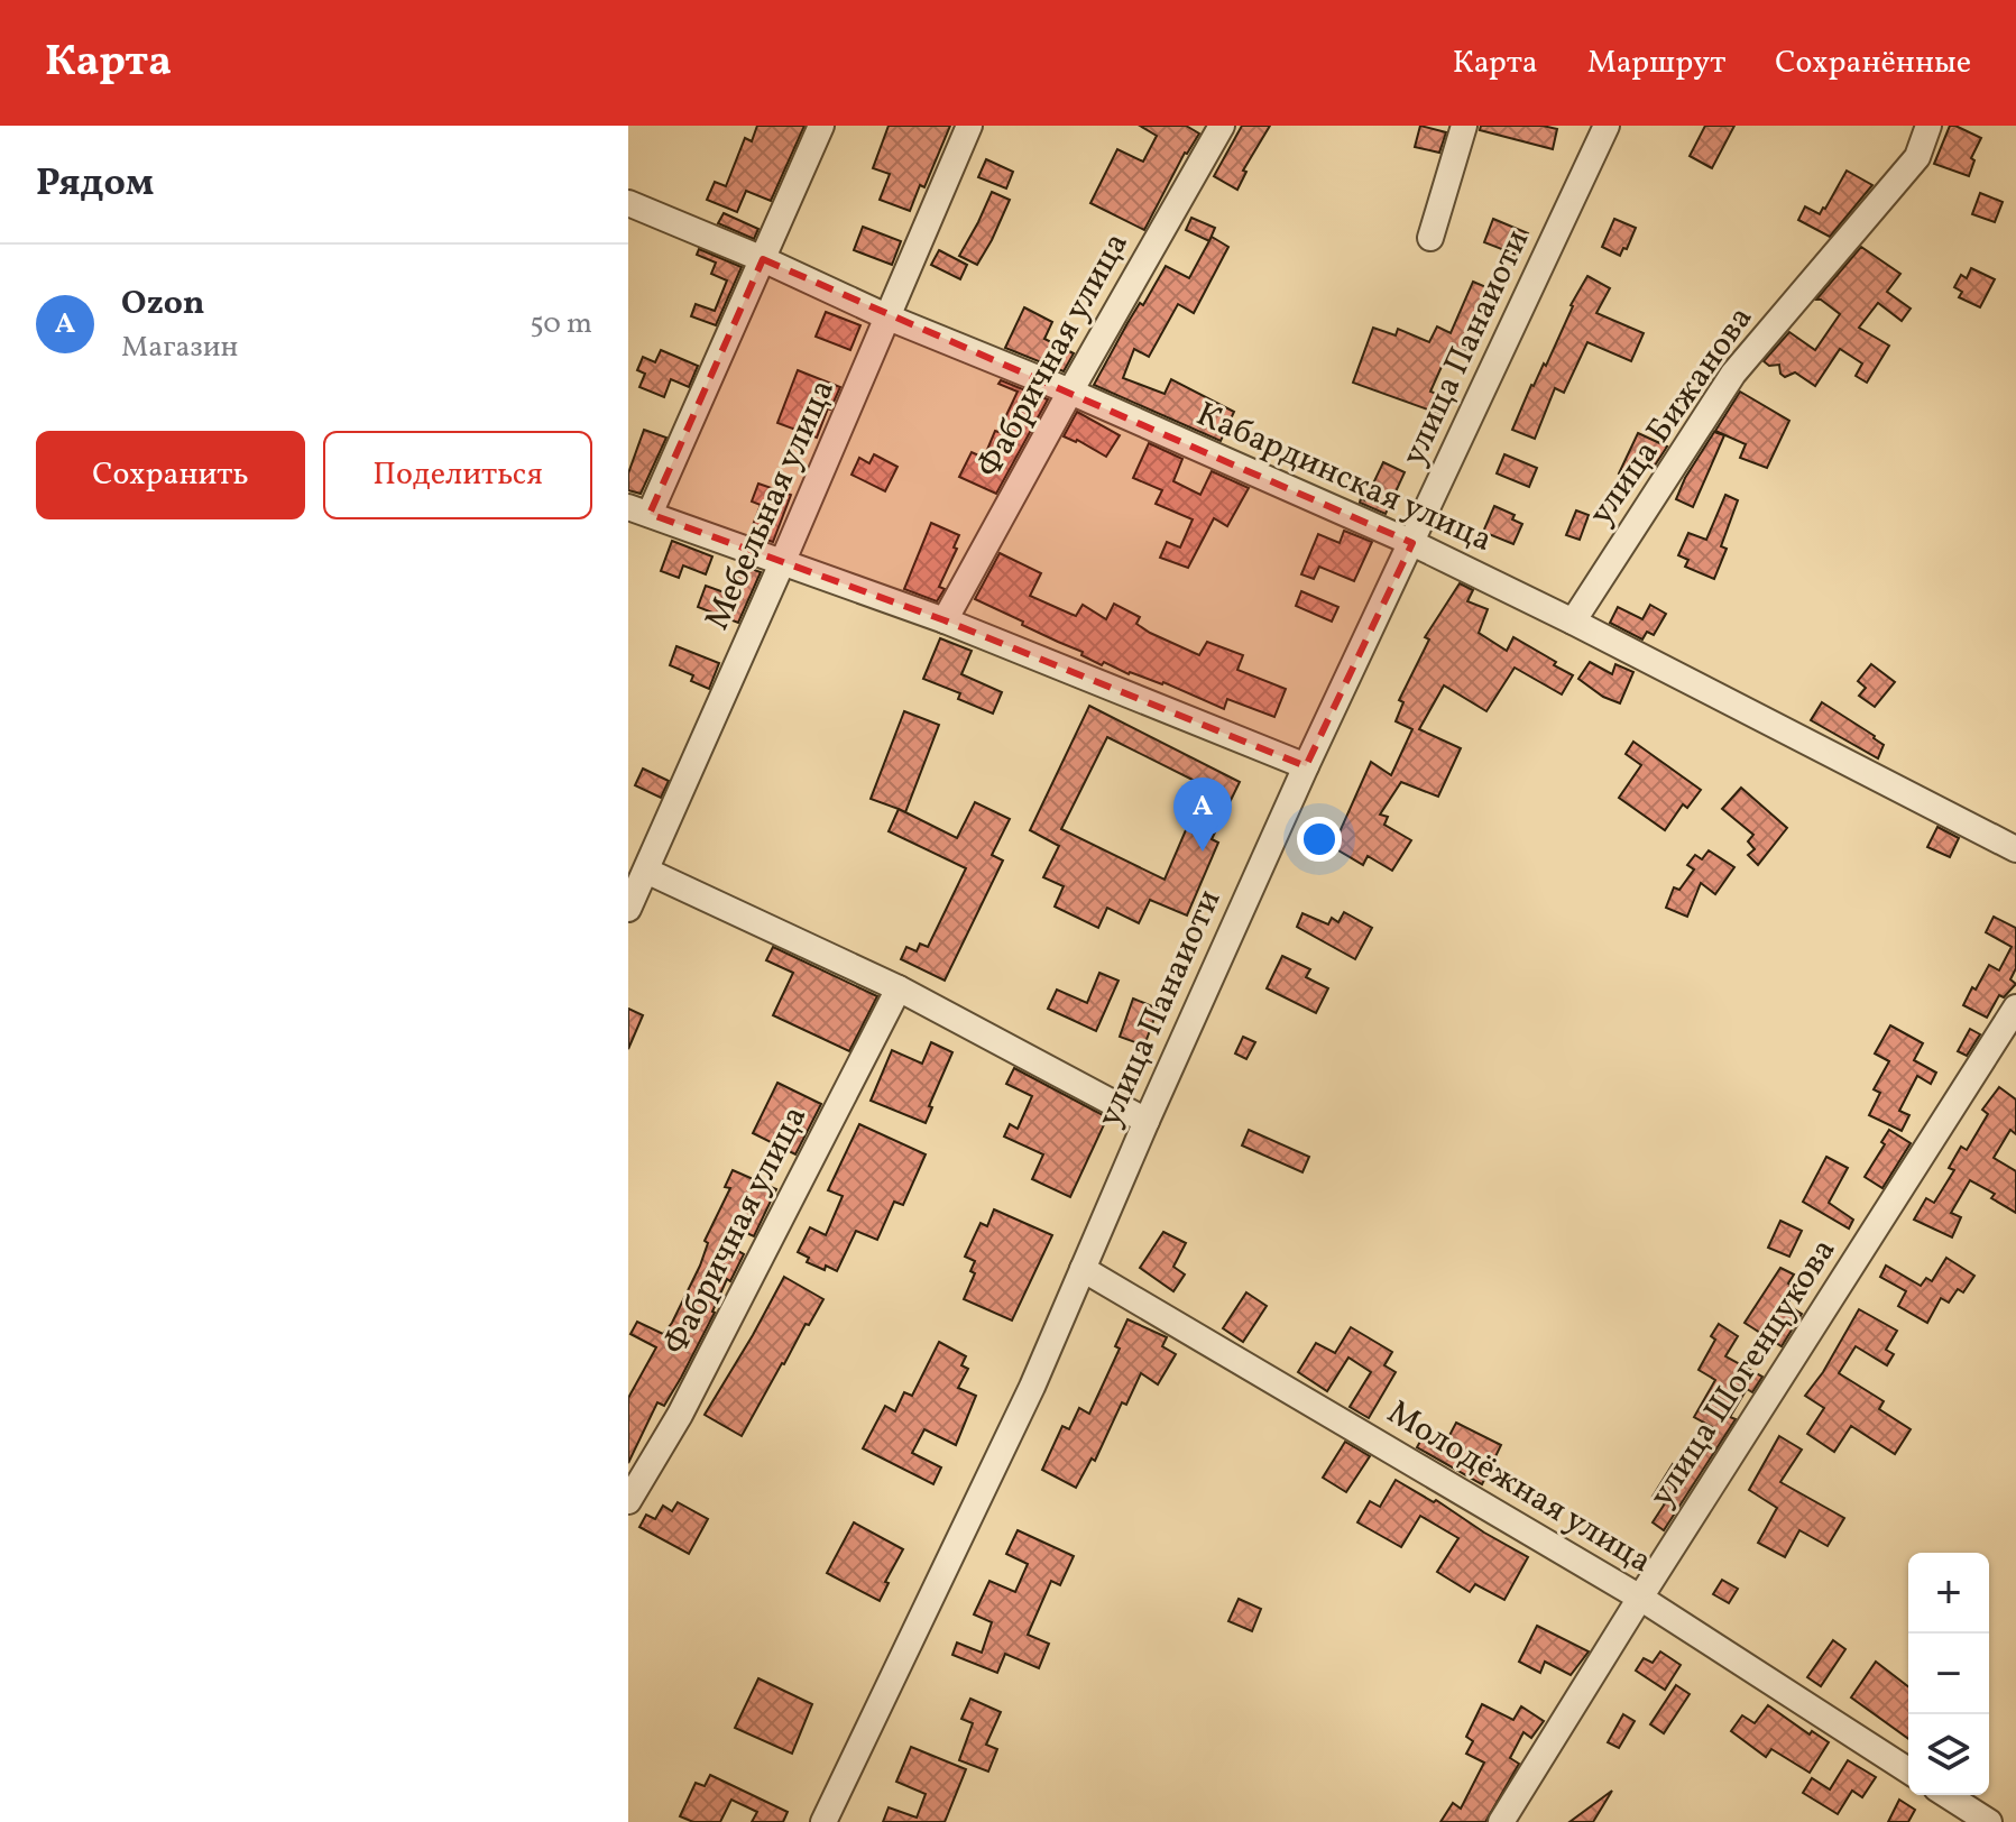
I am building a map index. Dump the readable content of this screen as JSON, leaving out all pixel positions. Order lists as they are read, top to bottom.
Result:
{
  "streets": {
    "street": [
      "улица Панаиоти",
      "Фабричная улица",
      "улица Бижанова",
      "Кабардинская улица",
      "Мебельная улица",
      "улица Шогенцукова",
      "Молодёжная улица"
    ]
  },
  "crossings": [
    ["улица Панаиоти", "Кабардинская улица"],
    ["улица Панаиоти", "Молодёжная улица"],
    ["Фабричная улица", "Кабардинская улица"],
    ["улица Бижанова", "Кабардинская улица"],
    ["Кабардинская улица", "Мебельная улица"],
    ["улица Шогенцукова", "Молодёжная улица"]
  ],
  "page": {
    "header": "Карта",
    "nav": ["Карта", "Маршрут", "Сохранённые"],
    "heading": "Рядом",
    "list": [
      {
        "mark": "A",
        "name": "Ozon",
        "note": "Магазин",
        "value": "50 m"
      }
    ],
    "buttons": ["Сохранить", "Поделиться"],
    "pins": "A",
    "map_buttons": ["+", "−"]
  }
}
